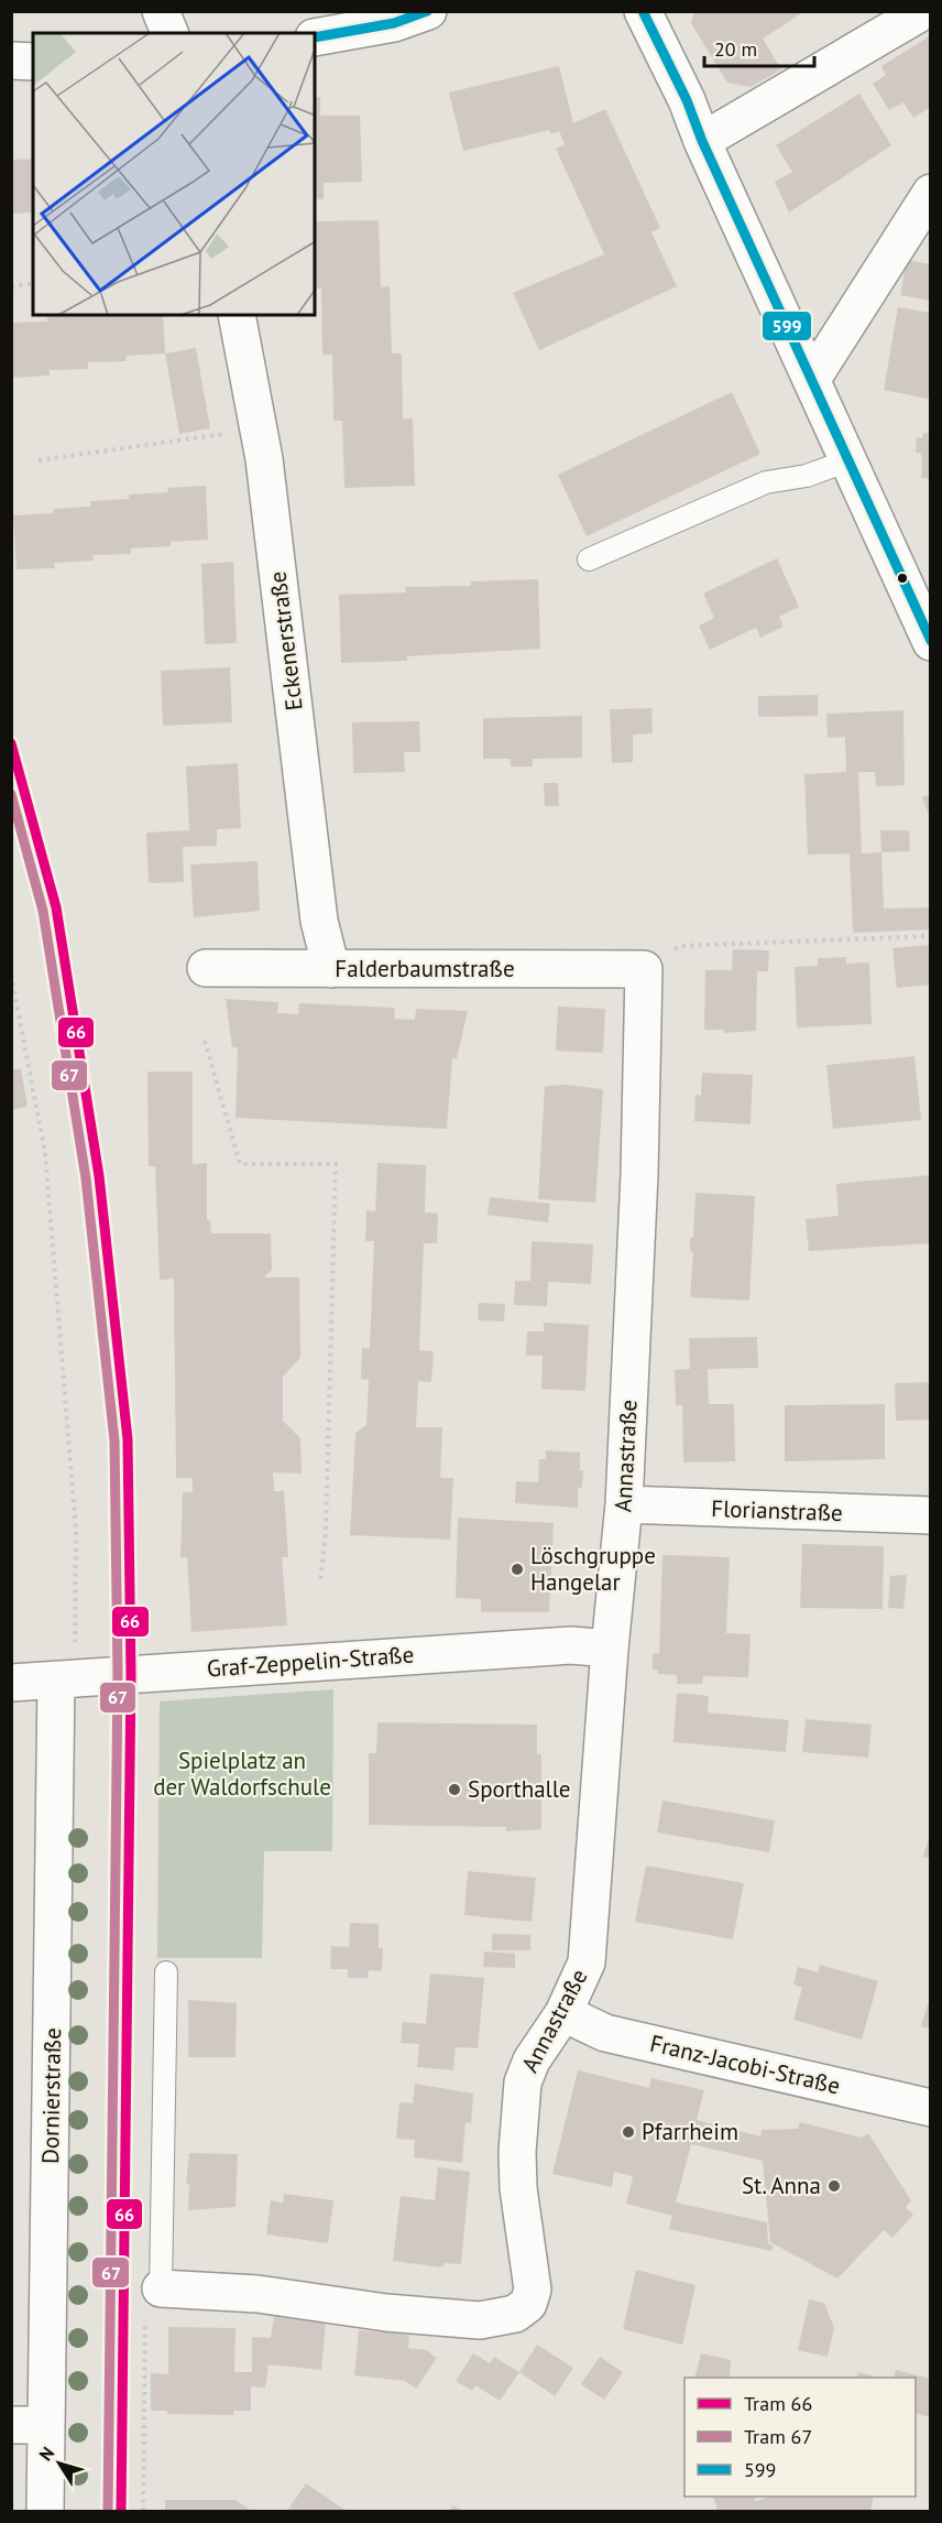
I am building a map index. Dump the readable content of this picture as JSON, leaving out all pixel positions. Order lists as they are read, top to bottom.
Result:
{
  "streets": {
    "street": [
      "Eckenerstraße",
      "Falderbaumstraße",
      "Annastraße",
      "Florianstraße",
      "Graf-Zeppelin-Straße",
      "Franz-Jacobi-Straße",
      "Dornierstraße"
    ]
  },
  "crossings": [
    ["Eckenerstraße", "Falderbaumstraße"],
    ["Falderbaumstraße", "Annastraße"],
    ["Annastraße", "Florianstraße"],
    ["Annastraße", "Graf-Zeppelin-Straße"],
    ["Annastraße", "Franz-Jacobi-Straße"],
    ["Graf-Zeppelin-Straße", "Dornierstraße"]
  ],
  "parks": ["Spielplatz an der Waldorfschule"],
  "places": [
    "Löschgruppe Hangelar",
    "Sporthalle",
    "Pfarrheim",
    "St. Anna"
  ],
  "lines": ["transit line 599", "tram line 66", "tram line 67"],
  "legend": ["Tram 66", "Tram 67", "599"],
  "scale_bar": "20 m",
  "north": "top left"
}
